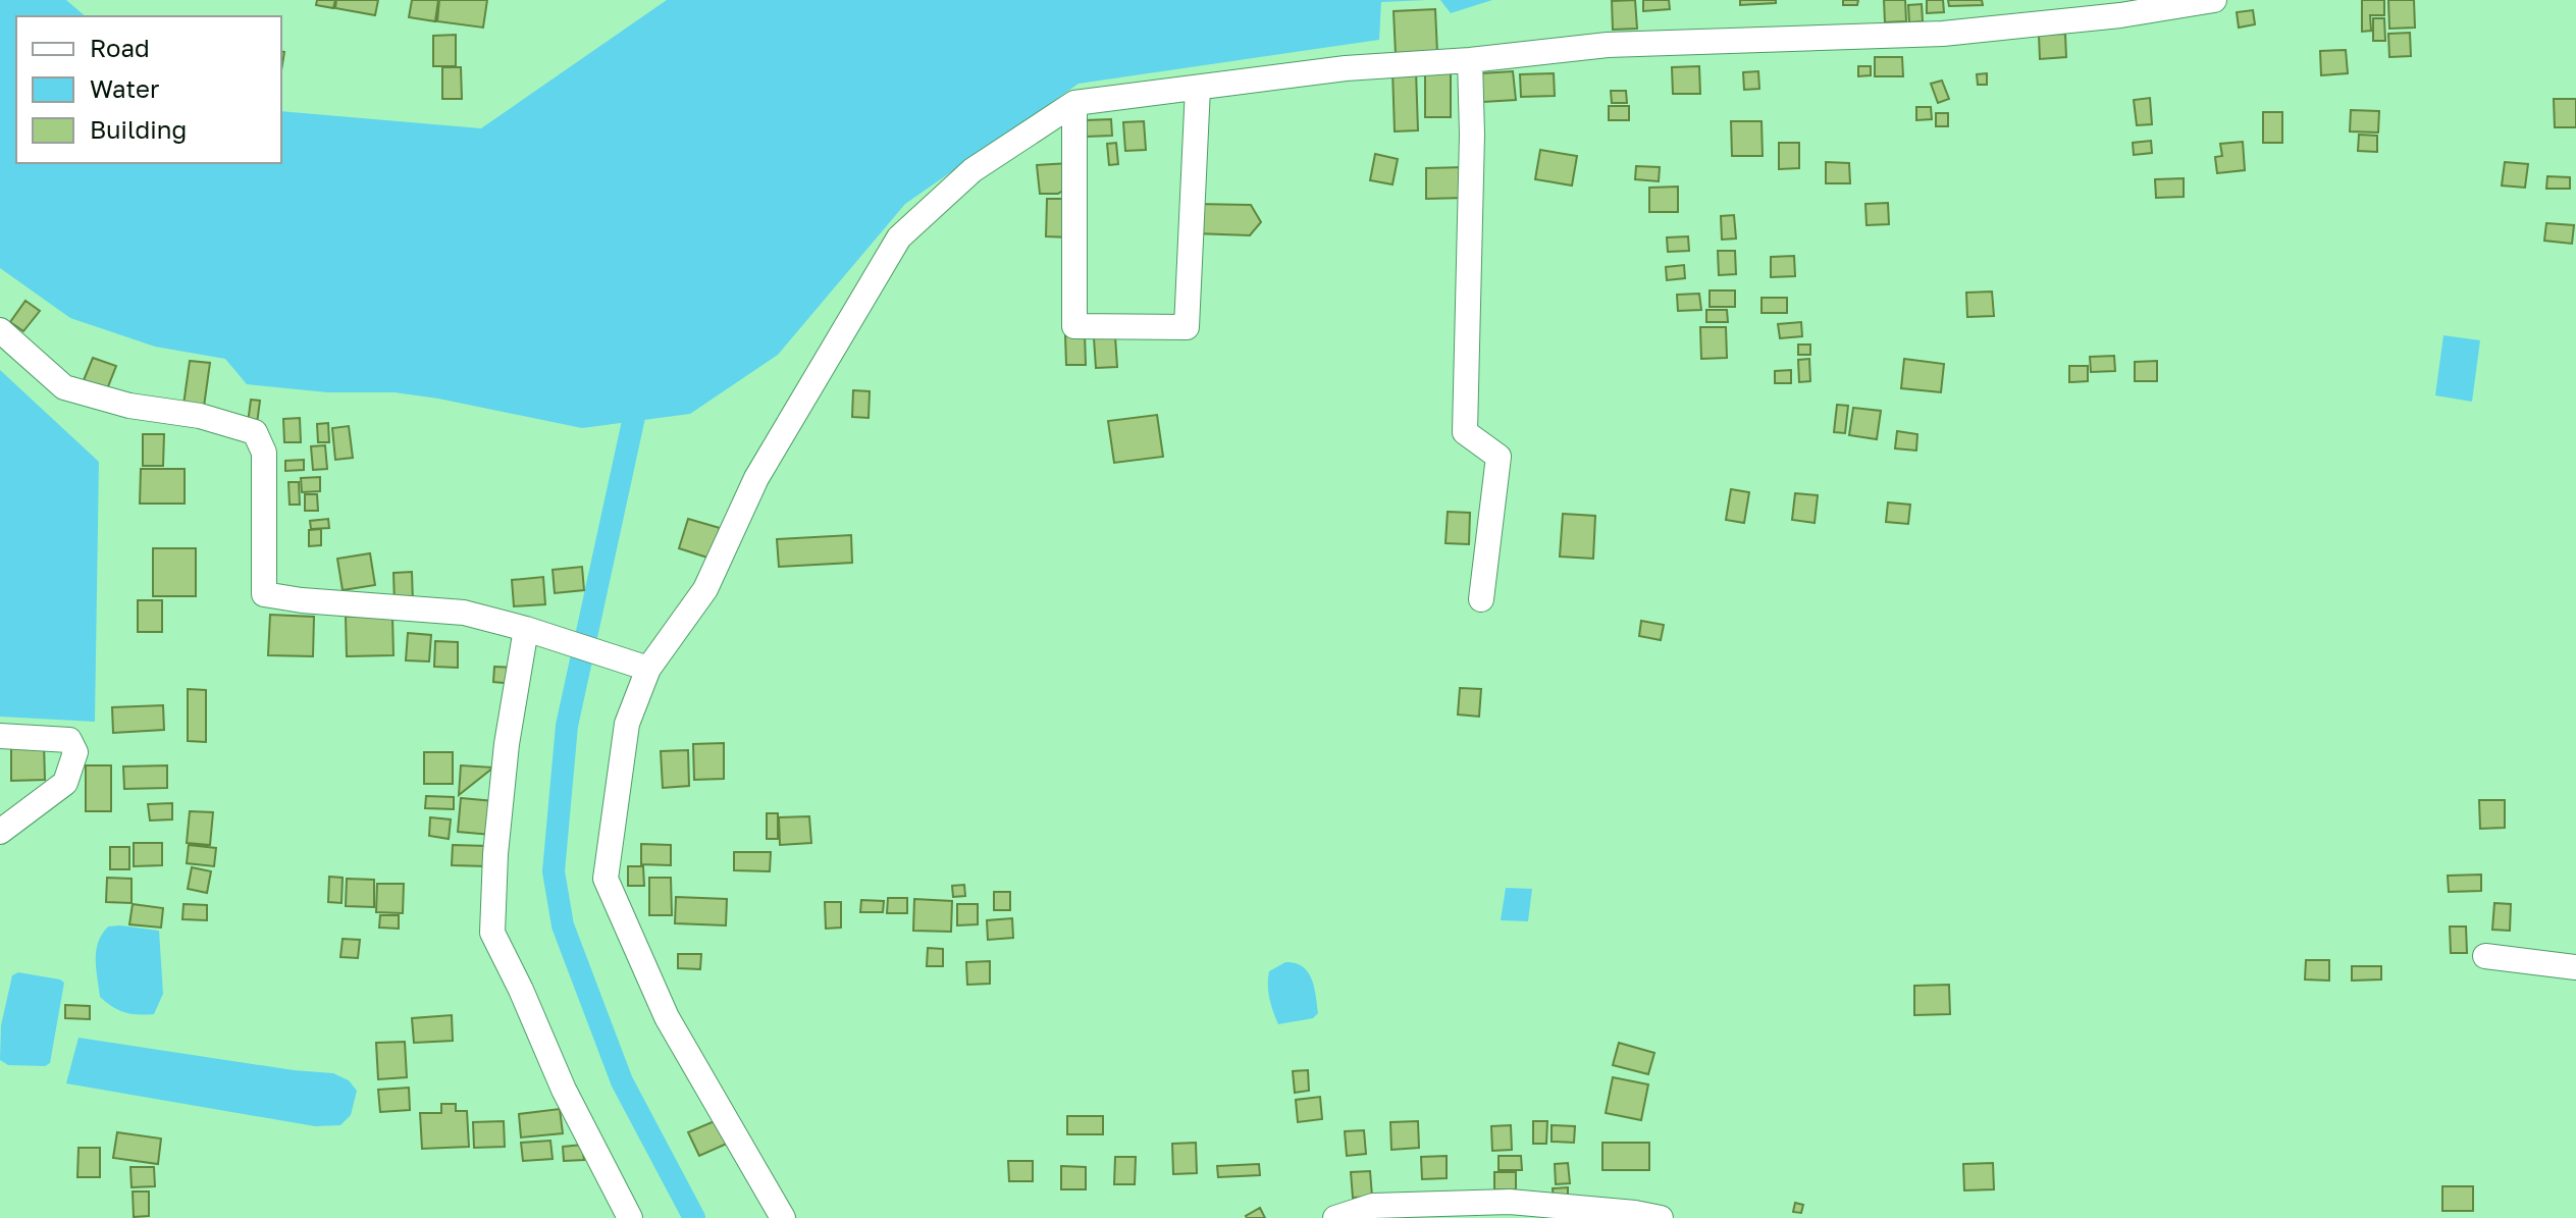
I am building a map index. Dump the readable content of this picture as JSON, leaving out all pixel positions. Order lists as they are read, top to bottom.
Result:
{
  "legend": ["Road", "Water", "Building"]
}
